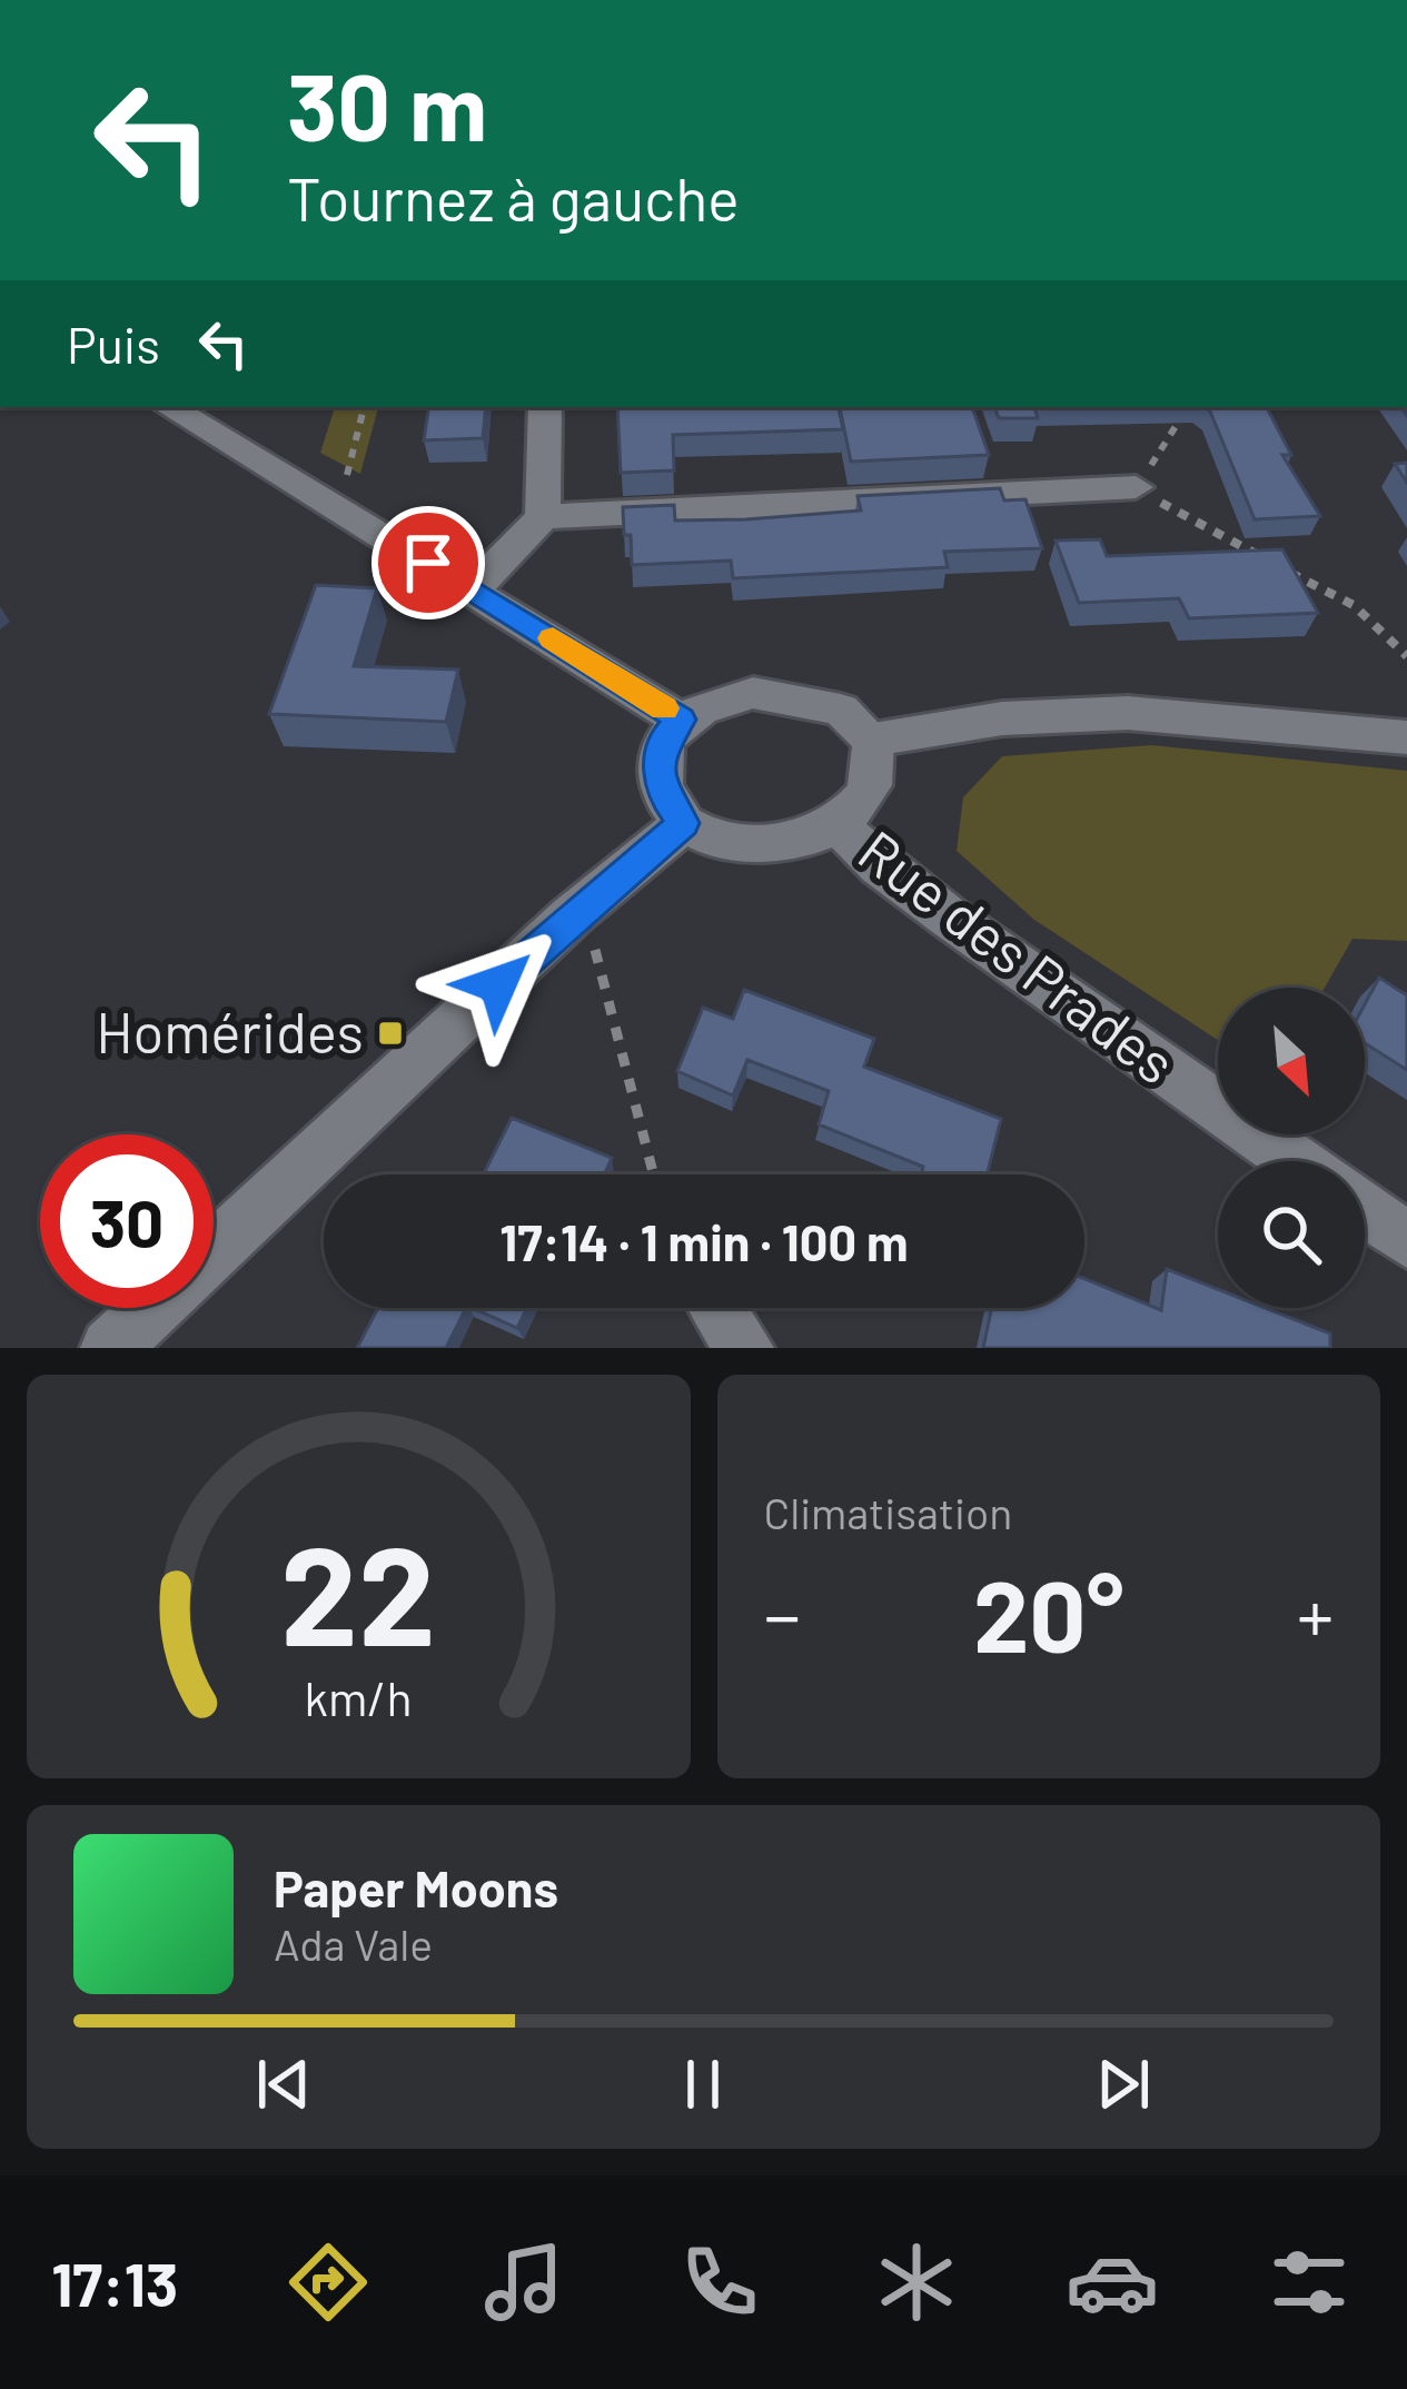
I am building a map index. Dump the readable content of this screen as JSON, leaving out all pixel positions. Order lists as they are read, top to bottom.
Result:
{
  "streets": {
    "street": ["Rue des Prades"]
  },
  "places": {
    "transit": ["Homérides"]
  },
  "north": "bottom right",
  "page": {
    "turn": ["30 m", "Tournez à gauche"],
    "then": "Puis",
    "limit": "30",
    "trip": "17:14 · 1 min · 100 m",
    "tile": "Climatisation",
    "heat": ["−", "20°", "+"],
    "song": ["Paper Moons", "Ada Vale"],
    "tabs": "17:13",
    "gauge": ["22", "km/h"]
  }
}
